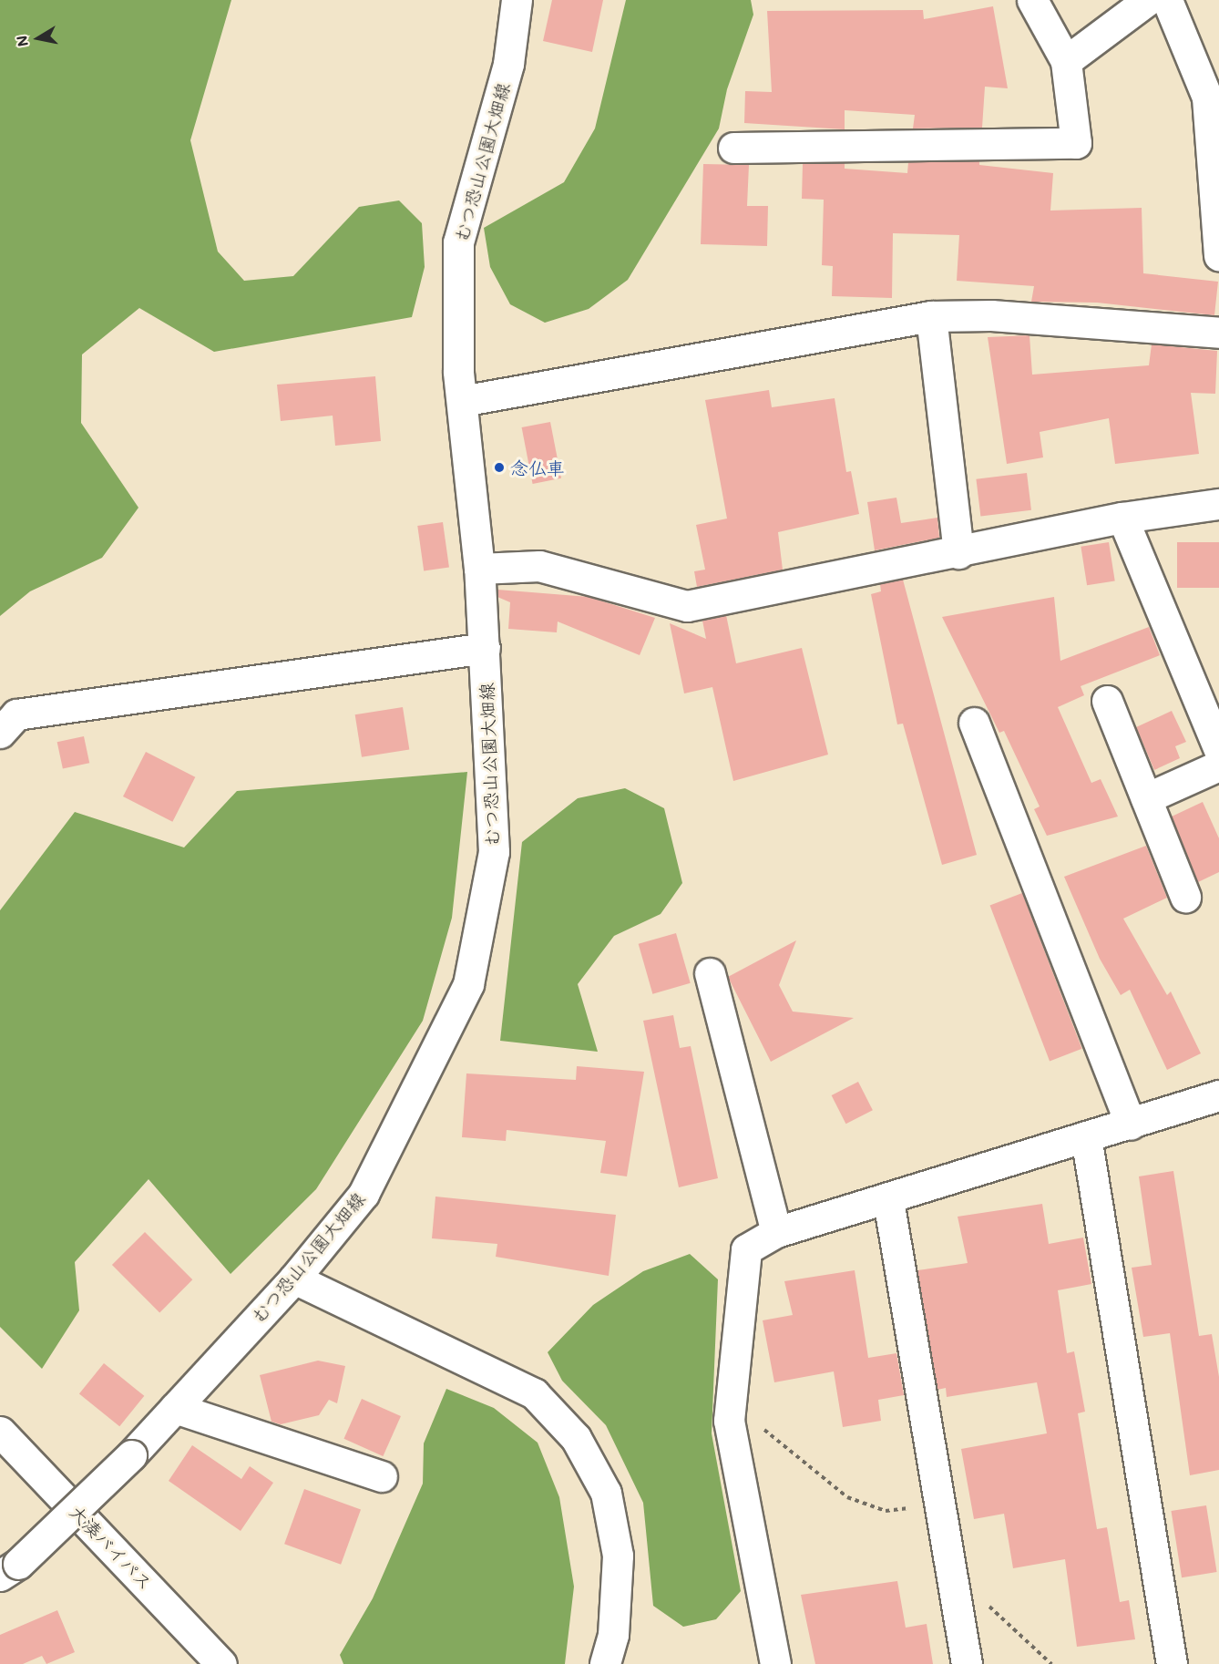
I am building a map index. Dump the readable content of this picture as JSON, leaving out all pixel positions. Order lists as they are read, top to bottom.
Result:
{
  "streets": {
    "main road": ["むつ恐山公園大畑線", "大湊バイパス"]
  },
  "places": ["念仏車"],
  "north": "left"
}
